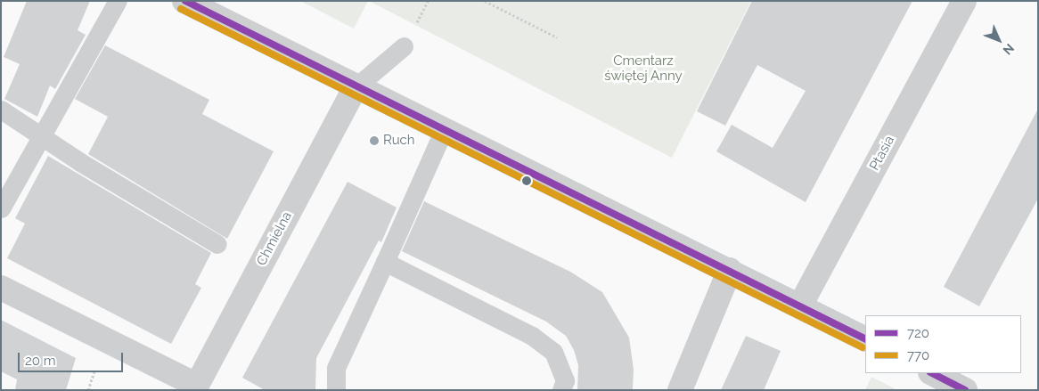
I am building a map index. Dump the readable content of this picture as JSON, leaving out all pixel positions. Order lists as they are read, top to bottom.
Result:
{
  "streets": {
    "street": ["Ptasia", "Chmielna"]
  },
  "parks": ["Cmentarz świętej Anny"],
  "places": ["Ruch"],
  "lines": ["transit line 720", "transit line 770"],
  "legend": ["720", "770"],
  "scale_bar": "20 m",
  "north": "bottom right"
}
